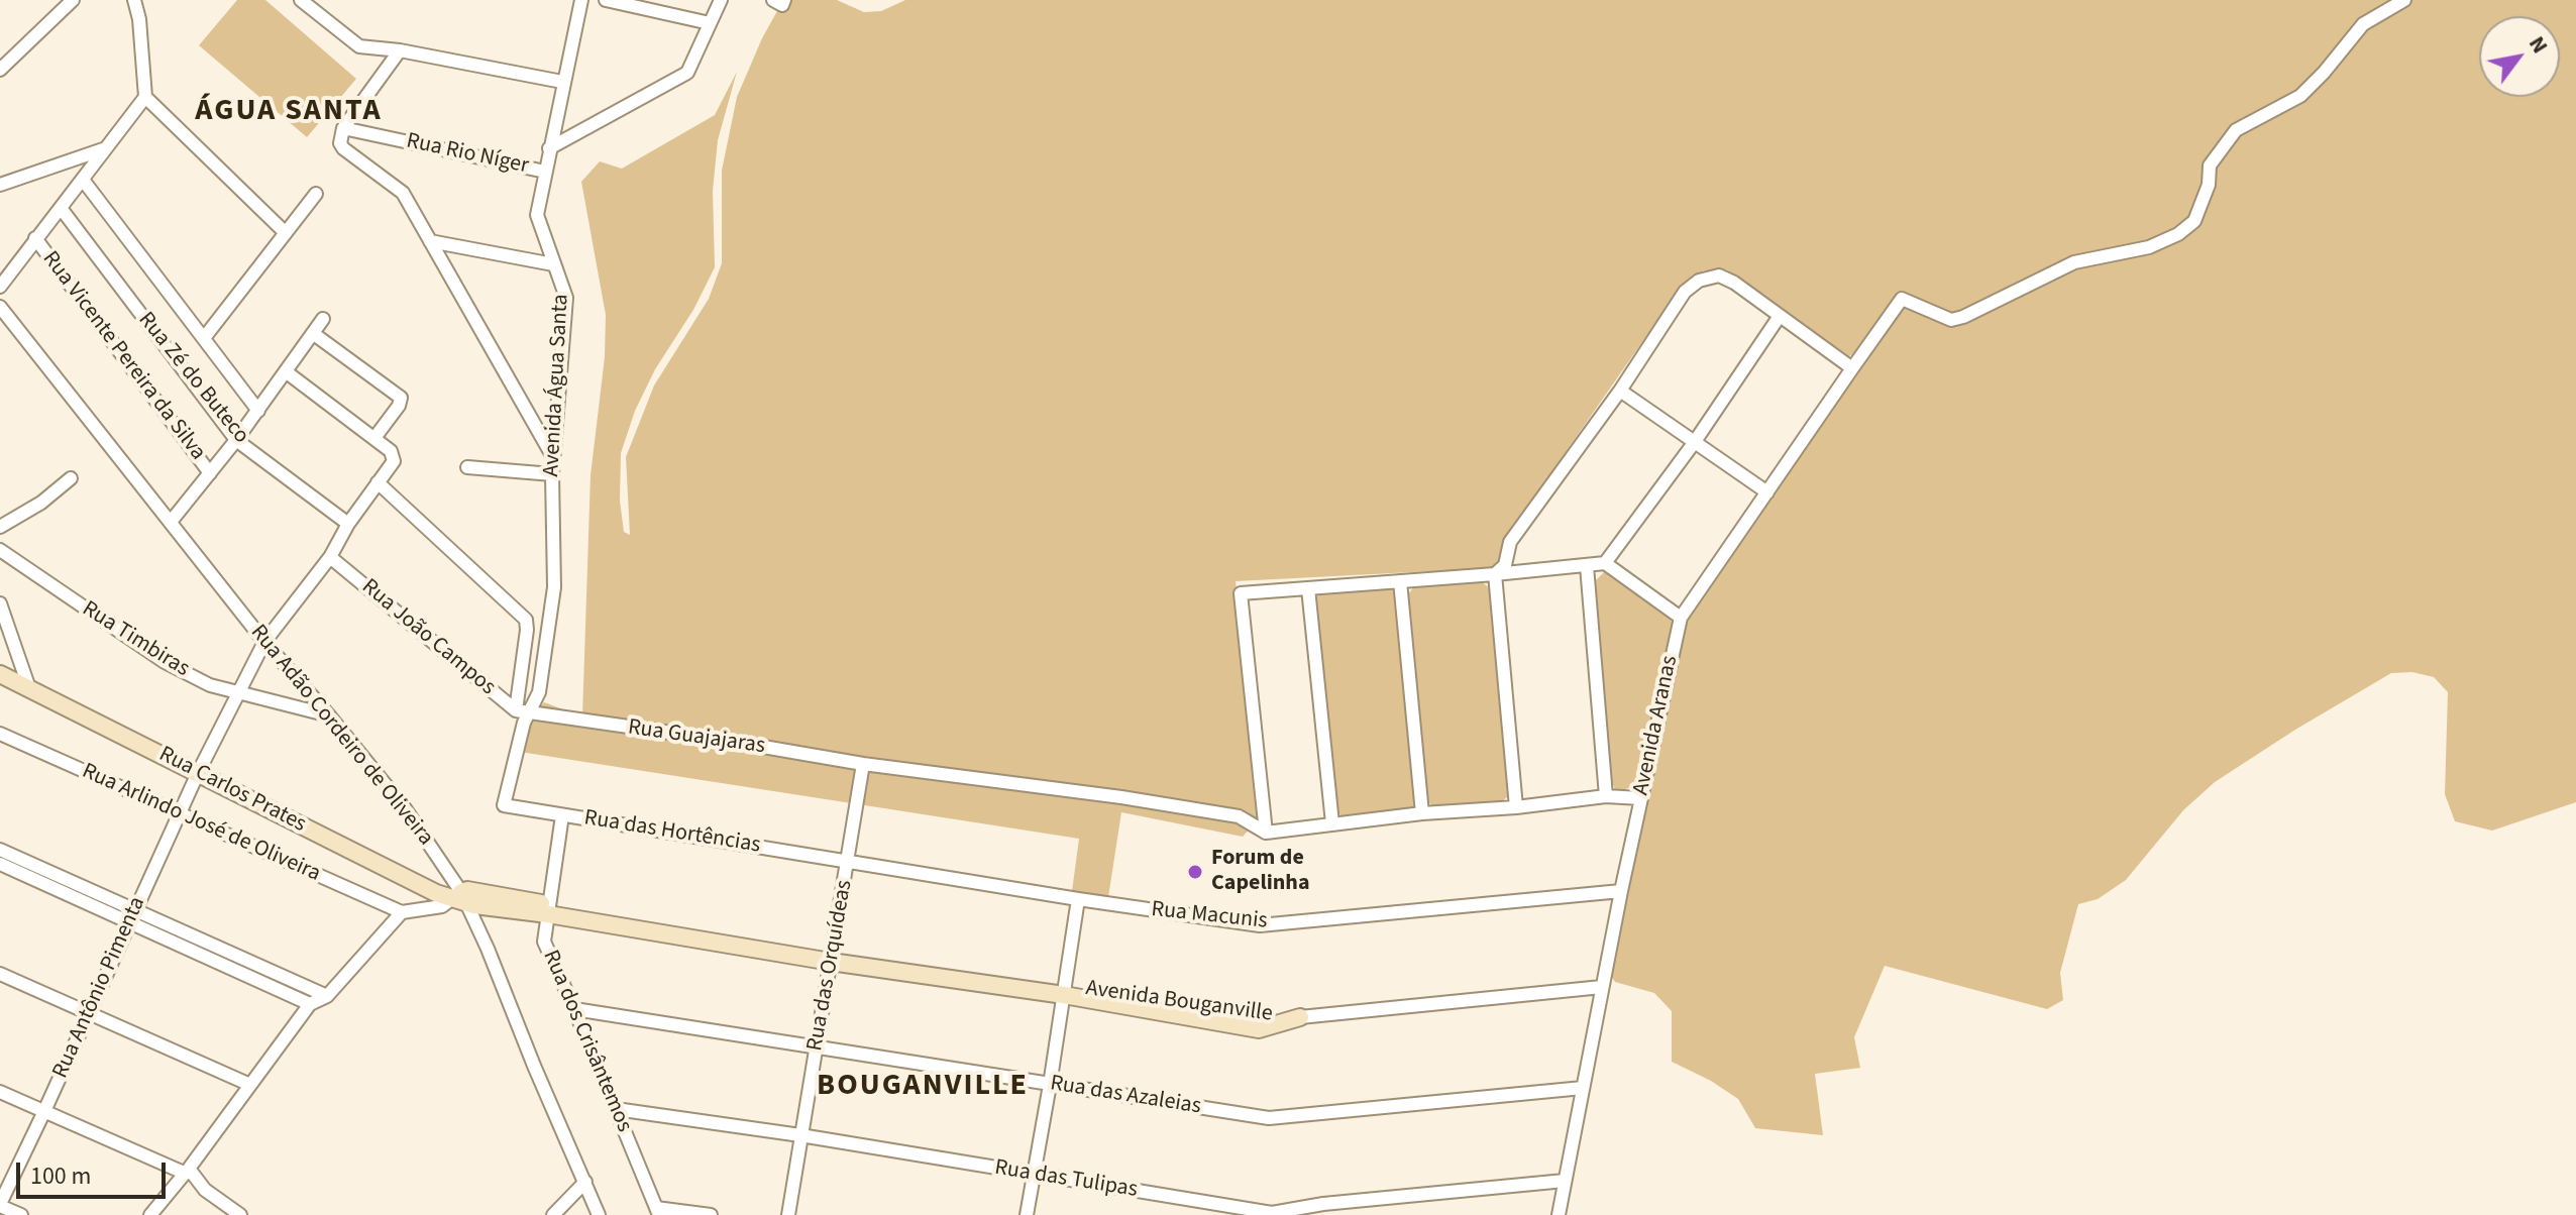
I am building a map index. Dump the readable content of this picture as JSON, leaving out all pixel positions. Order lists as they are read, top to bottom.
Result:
{
  "streets": {
    "street": [
      "Rua Rio Níger",
      "Rua Vicente Pereira da Silva",
      "Rua Zé do Buteco",
      "Avenida Água Santa",
      "Rua João Campos",
      "Rua Timbiras",
      "Avenida Aranas",
      "Rua Adão Cordeiro de Oliveira",
      "Rua Guajajaras",
      "Rua Carlos Prates",
      "Rua Arlindo José de Oliveira",
      "Rua das Hortências",
      "Rua Macunis",
      "Rua das Orquídeas",
      "Rua Antônio Pimenta",
      "Avenida Bouganville",
      "Rua dos Crisântemos",
      "Rua das Azaleias",
      "Rua das Tulipas"
    ]
  },
  "crossings": [
    ["Rua Rio Níger", "Avenida Água Santa"],
    ["Rua Zé do Buteco", "Rua Antônio Pimenta"],
    ["Avenida Água Santa", "Rua João Campos"],
    ["Avenida Água Santa", "Rua Guajajaras"],
    ["Avenida Água Santa", "Rua das Hortências"],
    ["Rua João Campos", "Rua Guajajaras"],
    ["Rua João Campos", "Rua das Hortências"],
    ["Rua João Campos", "Rua Antônio Pimenta"],
    ["Rua Timbiras", "Rua Adão Cordeiro de Oliveira"],
    ["Rua Timbiras", "Rua Antônio Pimenta"],
    ["Avenida Aranas", "Rua Macunis"],
    ["Avenida Aranas", "Rua das Azaleias"],
    ["Avenida Aranas", "Rua das Tulipas"],
    ["Rua Adão Cordeiro de Oliveira", "Rua Carlos Prates"],
    ["Rua Adão Cordeiro de Oliveira", "Rua Antônio Pimenta"],
    ["Rua Adão Cordeiro de Oliveira", "Avenida Bouganville"],
    ["Rua Guajajaras", "Rua das Hortências"],
    ["Rua Guajajaras", "Rua das Orquídeas"],
    ["Rua Carlos Prates", "Rua Antônio Pimenta"],
    ["Rua Carlos Prates", "Avenida Bouganville"],
    ["Rua Arlindo José de Oliveira", "Rua Antônio Pimenta"],
    ["Rua das Hortências", "Rua Macunis"],
    ["Rua das Hortências", "Rua das Orquídeas"],
    ["Rua das Hortências", "Rua dos Crisântemos"],
    ["Rua Macunis", "Rua das Orquídeas"],
    ["Rua das Orquídeas", "Avenida Bouganville"],
    ["Rua das Orquídeas", "Rua das Azaleias"],
    ["Rua das Orquídeas", "Rua das Tulipas"],
    ["Avenida Bouganville", "Rua dos Crisântemos"],
    ["Rua dos Crisântemos", "Rua das Azaleias"],
    ["Rua dos Crisântemos", "Rua das Tulipas"]
  ],
  "districts": ["ÁGUA SANTA", "BOUGANVILLE"],
  "places": ["Forum de Capelinha"],
  "scale_bar": "100 m",
  "north": "top right"
}
